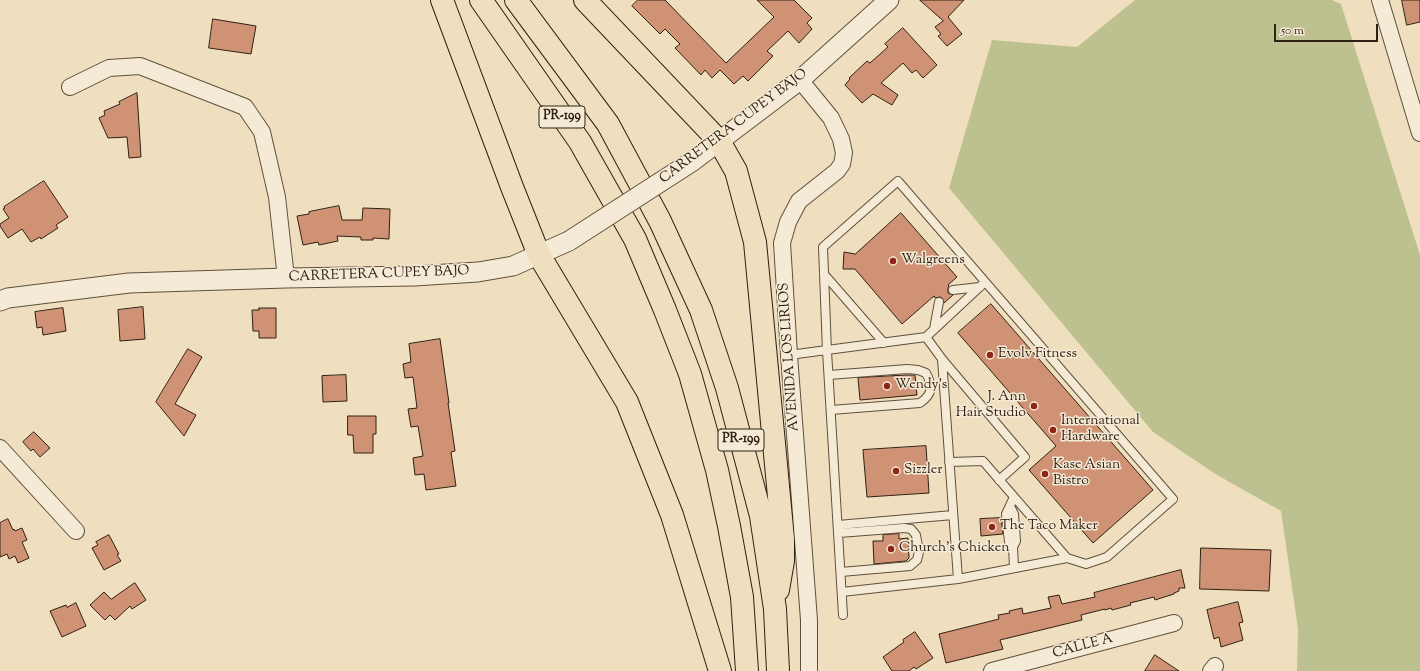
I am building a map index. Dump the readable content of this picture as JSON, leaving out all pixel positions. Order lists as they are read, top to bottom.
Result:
{
  "streets": {
    "main road": ["PR-199"],
    "street": ["CARRETERA CUPEY BAJO", "AVENIDA LOS LIRIOS", "CALLE A"]
  },
  "crossings": [
    ["CARRETERA CUPEY BAJO", "AVENIDA LOS LIRIOS"]
  ],
  "places": [
    "Walgreens",
    "Evolv Fitness",
    "Wendy's",
    "J. Ann Hair Studio",
    "International Hardware",
    "Sizzler",
    "Kase Asian Bistro",
    "The Taco Maker",
    "Church's Chicken"
  ],
  "scale_bar": "50 m"
}
